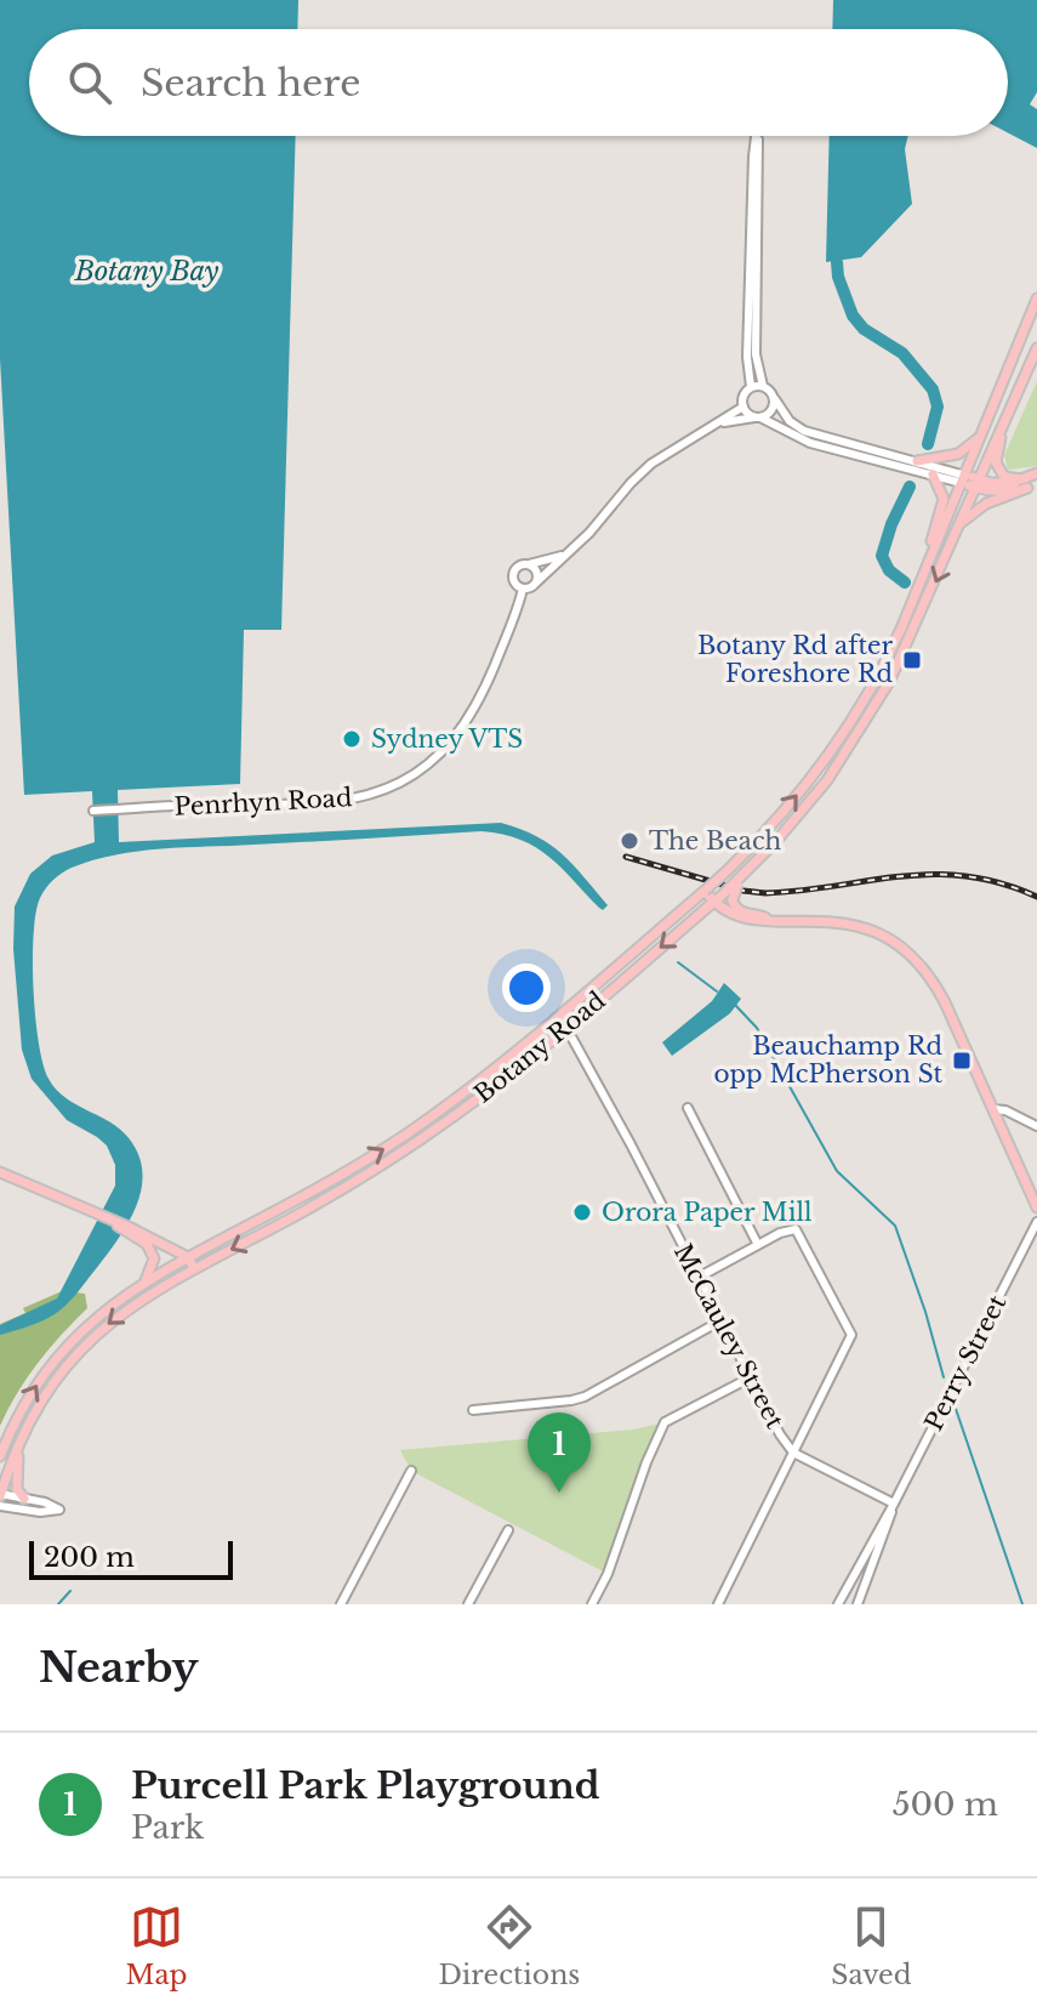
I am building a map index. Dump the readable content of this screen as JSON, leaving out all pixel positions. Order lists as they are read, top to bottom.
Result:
{
  "streets": {
    "main road": ["Botany Road"],
    "street": ["Penrhyn Road", "McCauley Street", "Perry Street"]
  },
  "crossings": [
    ["Botany Road", "McCauley Street"],
    ["McCauley Street", "Perry Street"]
  ],
  "water": ["Botany Bay"],
  "places": {
    "transit": ["Botany Rd after Foreshore Rd", "Beauchamp Rd opp McPherson St"],
    "other": ["Sydney VTS", "The Beach", "Orora Paper Mill"]
  },
  "scale_bar": "200 m",
  "page": {
    "search": "Search here",
    "pins": "1",
    "scale": "200 m",
    "heading": "Nearby",
    "list": [
      {
        "mark": "1",
        "name": "Purcell Park Playground",
        "note": "Park",
        "value": "500 m"
      }
    ],
    "nav": ["Map", "Directions", "Saved"]
  }
}
